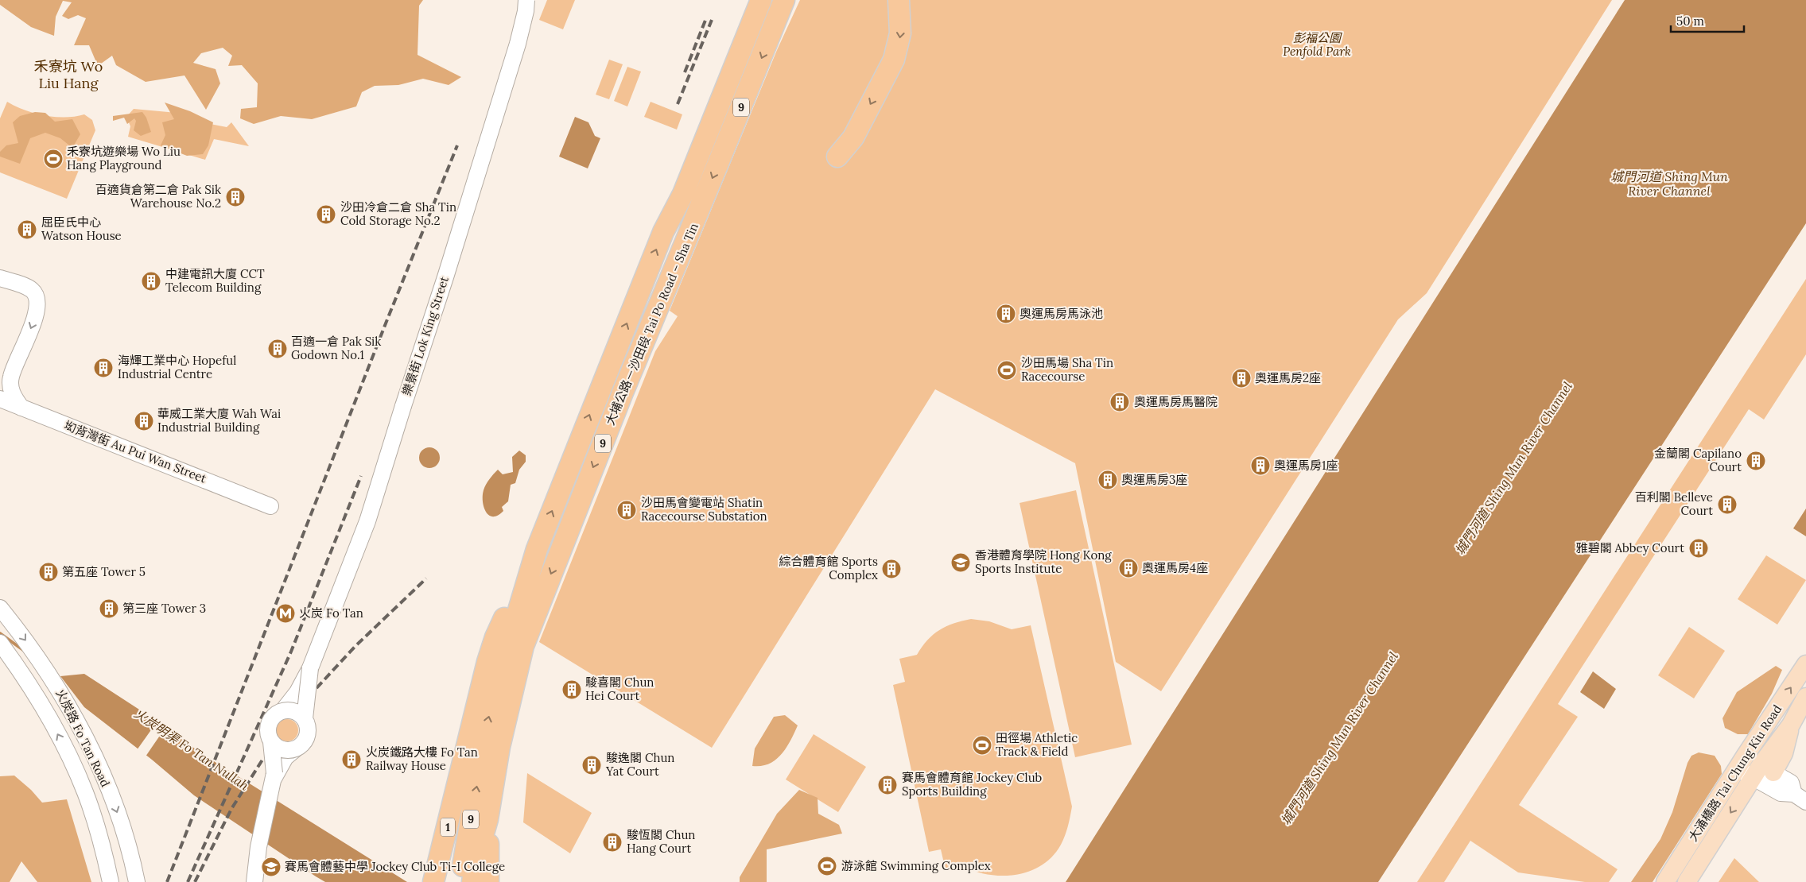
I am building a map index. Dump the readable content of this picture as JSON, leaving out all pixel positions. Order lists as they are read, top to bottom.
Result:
{
  "streets": {
    "highway": ["9", "大埔公路－沙田段 Tai Po Road – Sha Tin", "1"],
    "main road": ["大涌橋路 Tai Chung Kiu Road"],
    "street": ["樂景街 Lok King Street", "㘭背灣街 Au Pui Wan Street", "火炭路 Fo Tan Road"]
  },
  "crossings": [
    ["大埔公路－沙田段 Tai Po Road – Sha Tin", "1"]
  ],
  "districts": ["禾寮坑 Wo Liu Hang"],
  "water": ["城門河道 Shing Mun River Channel", "火炭明渠 Fo Tan Nullah"],
  "parks": ["彭福公園 Penfold Park"],
  "places": {
    "sports": [
      "禾寮坑遊樂場 Wo Liu Hang Playground",
      "沙田馬場 Sha Tin Racecourse",
      "田徑場 Athletic Track & Field",
      "游泳館 Swimming Complex"
    ],
    "building": [
      "百適貨倉第二倉 Pak Sik Warehouse No.2",
      "沙田冷倉二倉 Sha Tin Cold Storage No.2",
      "屈臣氏中心 Watson House",
      "中建電訊大廈 CCT Telecom Building",
      "奧運馬房馬泳池",
      "百適一倉 Pak Sik Godown No.1",
      "海輝工業中心 Hopeful Industrial Centre",
      "奧運馬房2座",
      "奧運馬房馬醫院",
      "華威工業大廈 Wah Wai Industrial Building",
      "金蘭閣 Capilano Court",
      "奧運馬房1座",
      "奧運馬房3座",
      "百利閣 Belleve Court",
      "沙田馬會變電站 Shatin Racecourse Substation",
      "雅碧閣 Abbey Court",
      "奧運馬房4座",
      "綜合體育館 Sports Complex",
      "第五座 Tower 5",
      "第三座 Tower 3",
      "駿喜閣 Chun Hei Court",
      "火炭鐵路大樓 Fo Tan Railway House",
      "駿逸閣 Chun Yat Court",
      "賽馬會體育館 Jockey Club Sports Building",
      "駿恆閣 Chun Hang Court"
    ],
    "school or university": ["香港體育學院 Hong Kong Sports Institute", "賽馬會體藝中學 Jockey Club Ti-I College"],
    "metro station": ["火炭 Fo Tan"]
  },
  "scale_bar": "50 m"
}
